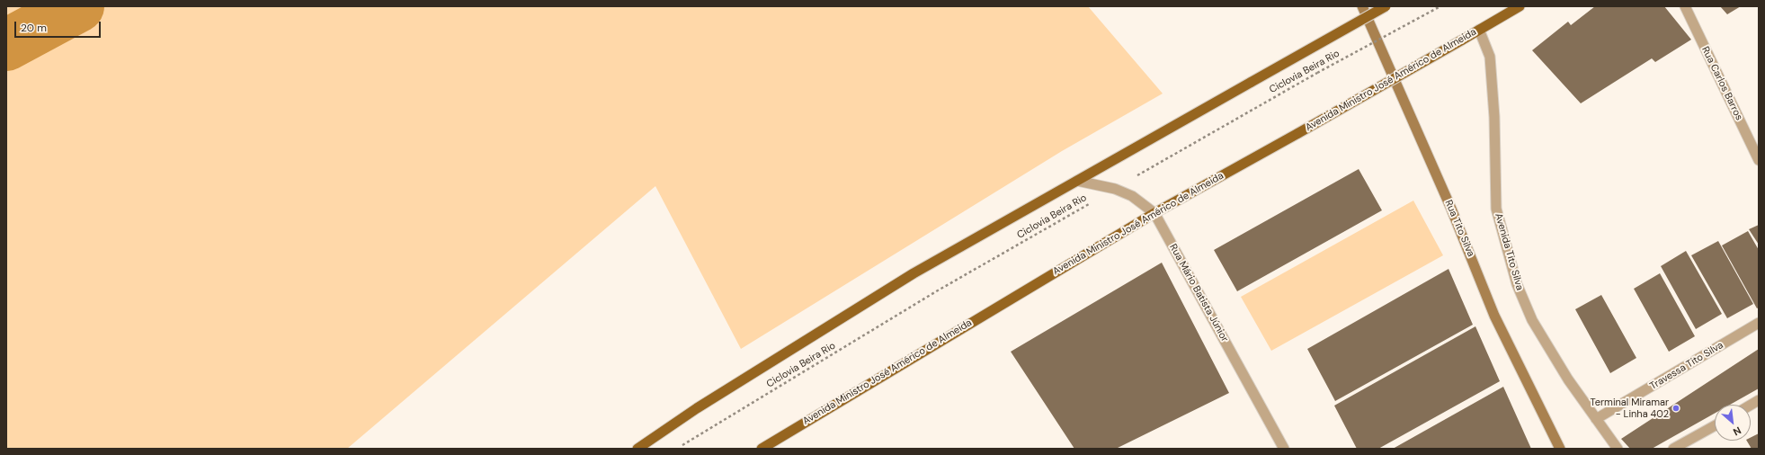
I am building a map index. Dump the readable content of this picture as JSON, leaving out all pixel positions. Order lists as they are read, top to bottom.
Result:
{
  "streets": {
    "main road": ["Avenida Ministro José Américo de Almeida", "Rua Tito Silva"],
    "street": [
      "Rua Carlos Barros",
      "Avenida Tito Silva",
      "Rua Mário Batista Júnior",
      "Travessa Tito Silva"
    ],
    "path": ["Ciclovia Beira Rio"]
  },
  "crossings": [
    ["Ciclovia Beira Rio", "Rua Mário Batista Júnior"],
    ["Avenida Ministro José Américo de Almeida", "Avenida Tito Silva"],
    ["Avenida Ministro José Américo de Almeida", "Rua Mário Batista Júnior"],
    ["Avenida Tito Silva", "Travessa Tito Silva"]
  ],
  "places": ["Terminal Miramar - Linha 402"],
  "scale_bar": "20 m",
  "north": "bottom right"
}
